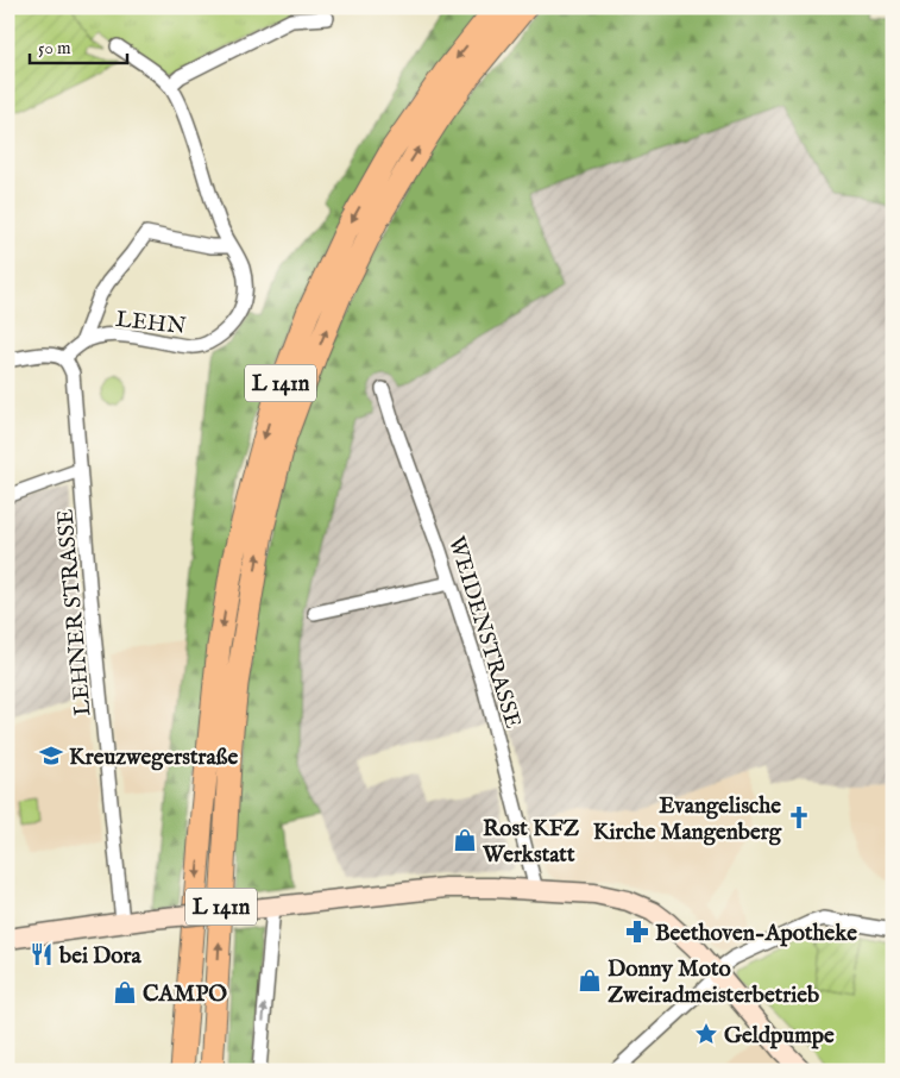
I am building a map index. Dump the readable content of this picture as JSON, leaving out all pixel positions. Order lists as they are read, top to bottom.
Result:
{
  "streets": {
    "highway": ["L 141n"],
    "street": ["LEHN", "LEHNER STRASSE", "WEIDENSTRASSE"]
  },
  "crossings": [
    ["LEHN", "LEHNER STRASSE"]
  ],
  "places": {
    "school or university": ["Kreuzwegerstraße"],
    "church": ["Evangelische Kirche Mangenberg"],
    "shop": ["Rost KFZ Werkstatt", "Donny Moto Zweiradmeisterbetrieb", "CAMPO"],
    "pharmacy": ["Beethoven-Apotheke"],
    "restaurant": ["bei Dora"],
    "place": ["Geldpumpe"]
  },
  "scale_bar": "50 m"
}
